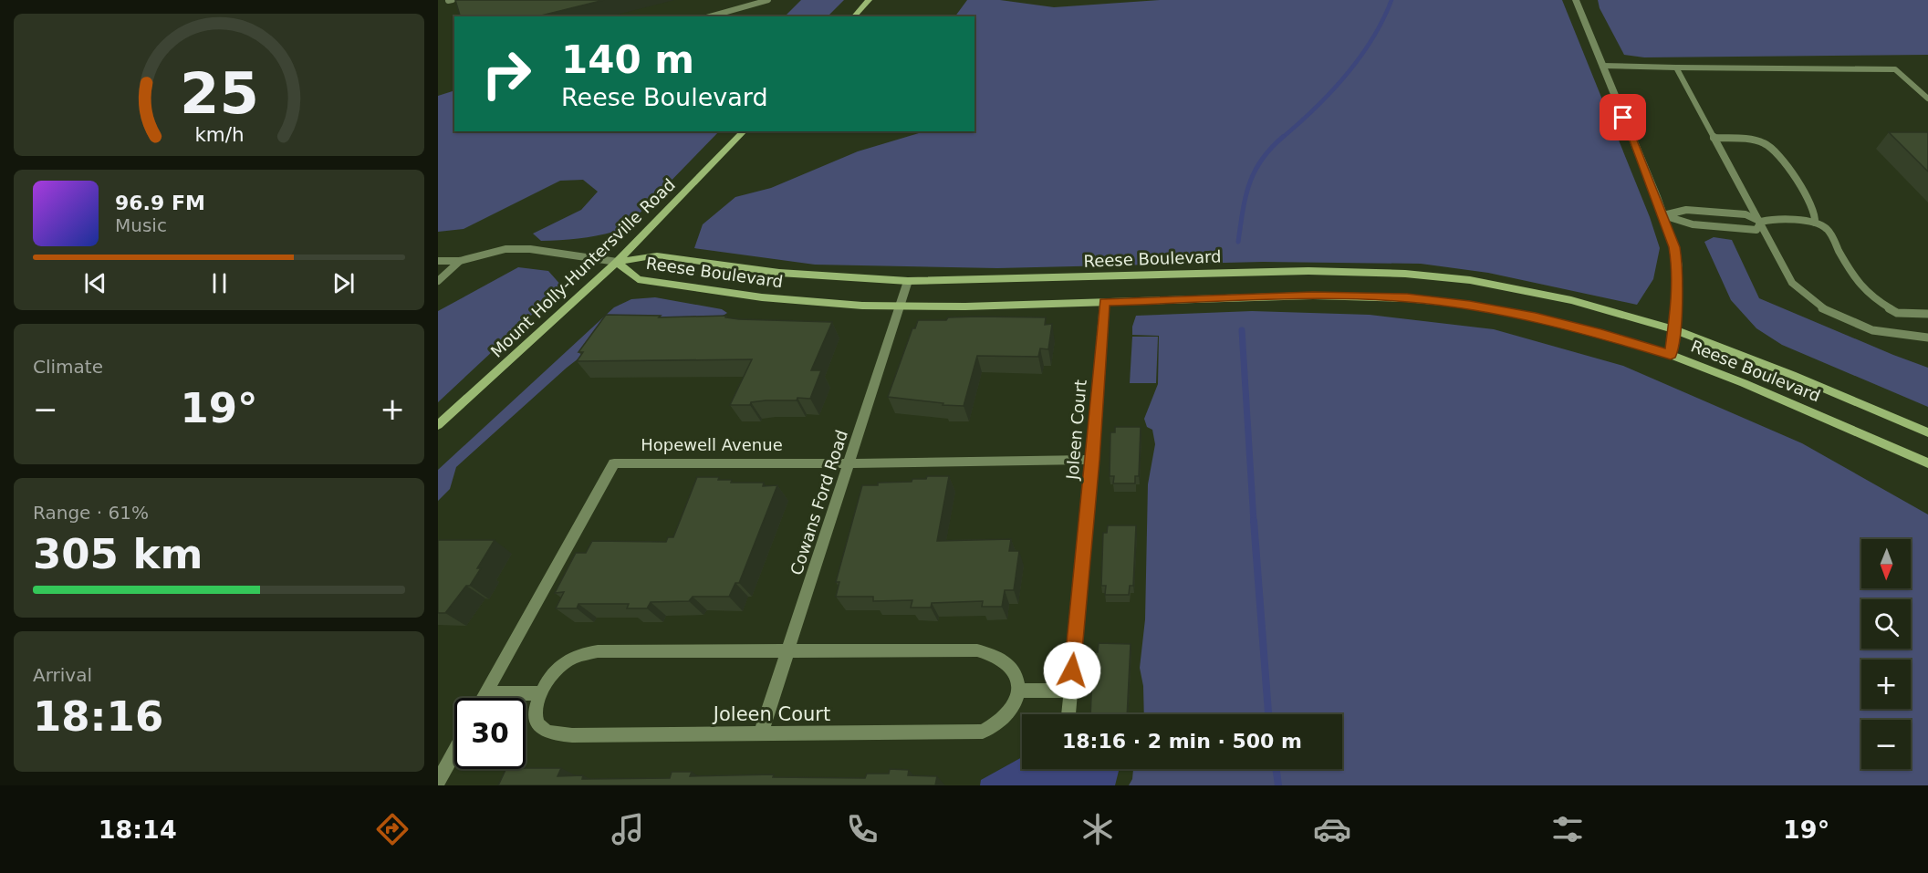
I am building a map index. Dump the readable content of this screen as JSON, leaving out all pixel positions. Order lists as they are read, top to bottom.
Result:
{
  "streets": {
    "street": [
      "Reese Boulevard",
      "Mount Holly-Huntersville Road",
      "Joleen Court",
      "Hopewell Avenue",
      "Cowans Ford Road"
    ]
  },
  "crossings": [
    ["Reese Boulevard", "Mount Holly-Huntersville Road"],
    ["Reese Boulevard", "Joleen Court"],
    ["Reese Boulevard", "Cowans Ford Road"],
    ["Joleen Court", "Hopewell Avenue"],
    ["Joleen Court", "Cowans Ford Road"],
    ["Hopewell Avenue", "Cowans Ford Road"]
  ],
  "north": "bottom",
  "page": {
    "turn": ["140 m", "Reese Boulevard"],
    "song": ["96.9 FM", "Music"],
    "tile": [
      "Climate",
      ["Range · 61%", "305 km"],
      ["Arrival", "18:16"]
    ],
    "heat": ["−", "19°", "+"],
    "map_buttons": ["+", "−"],
    "limit": "30",
    "trip": "18:16 · 2 min · 500 m",
    "tabs": ["18:14", "19°"],
    "gauge": ["25", "km/h"]
  }
}
